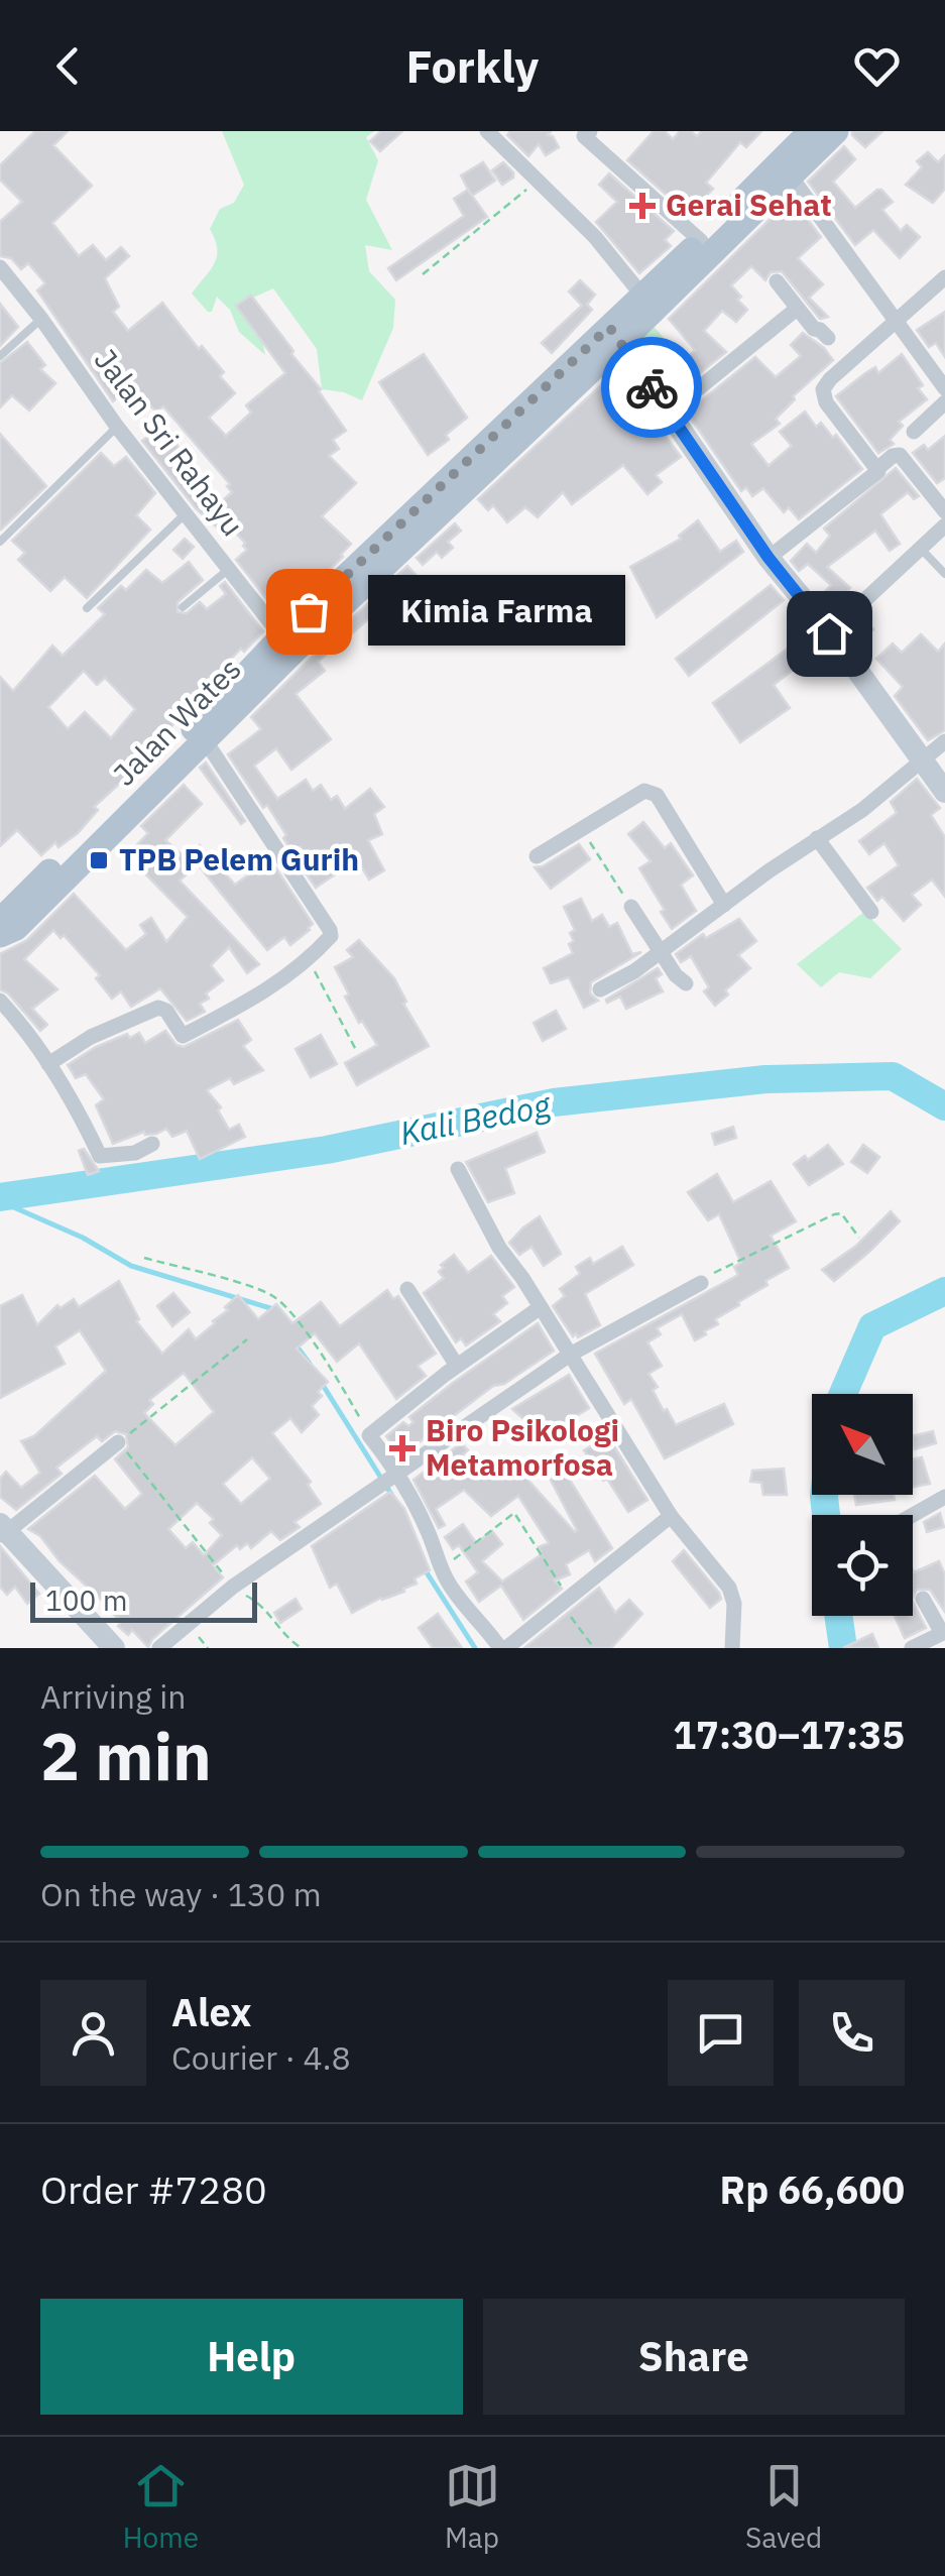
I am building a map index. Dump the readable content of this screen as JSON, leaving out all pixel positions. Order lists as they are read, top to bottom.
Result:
{
  "streets": {
    "main road": ["Jalan Wates"],
    "street": ["Jalan Sri Rahayu"]
  },
  "crossings": [
    ["Jalan Sri Rahayu", "Jalan Wates"]
  ],
  "water": ["Kali Bedog"],
  "places": {
    "health": ["Gerai Sehat", "Biro Psikologi Metamorfosa"],
    "other": ["Kimia Farma"],
    "transit": ["TPB Pelem Gurih"]
  },
  "scale_bar": "100 m",
  "north": "top left",
  "page": {
    "header": "Forkly",
    "bubble": "Kimia Farma",
    "scale": "100 m",
    "heading": ["2 min", "Arriving in", "17:30–17:35"],
    "panel": [
      "Alex",
      "Courier · 4.8",
      "Order #7280",
      "Rp 66,600"
    ],
    "bar": "On the way · 130 m",
    "buttons": ["Help", "Share"],
    "tabs": ["Home", "Map", "Saved"]
  }
}
